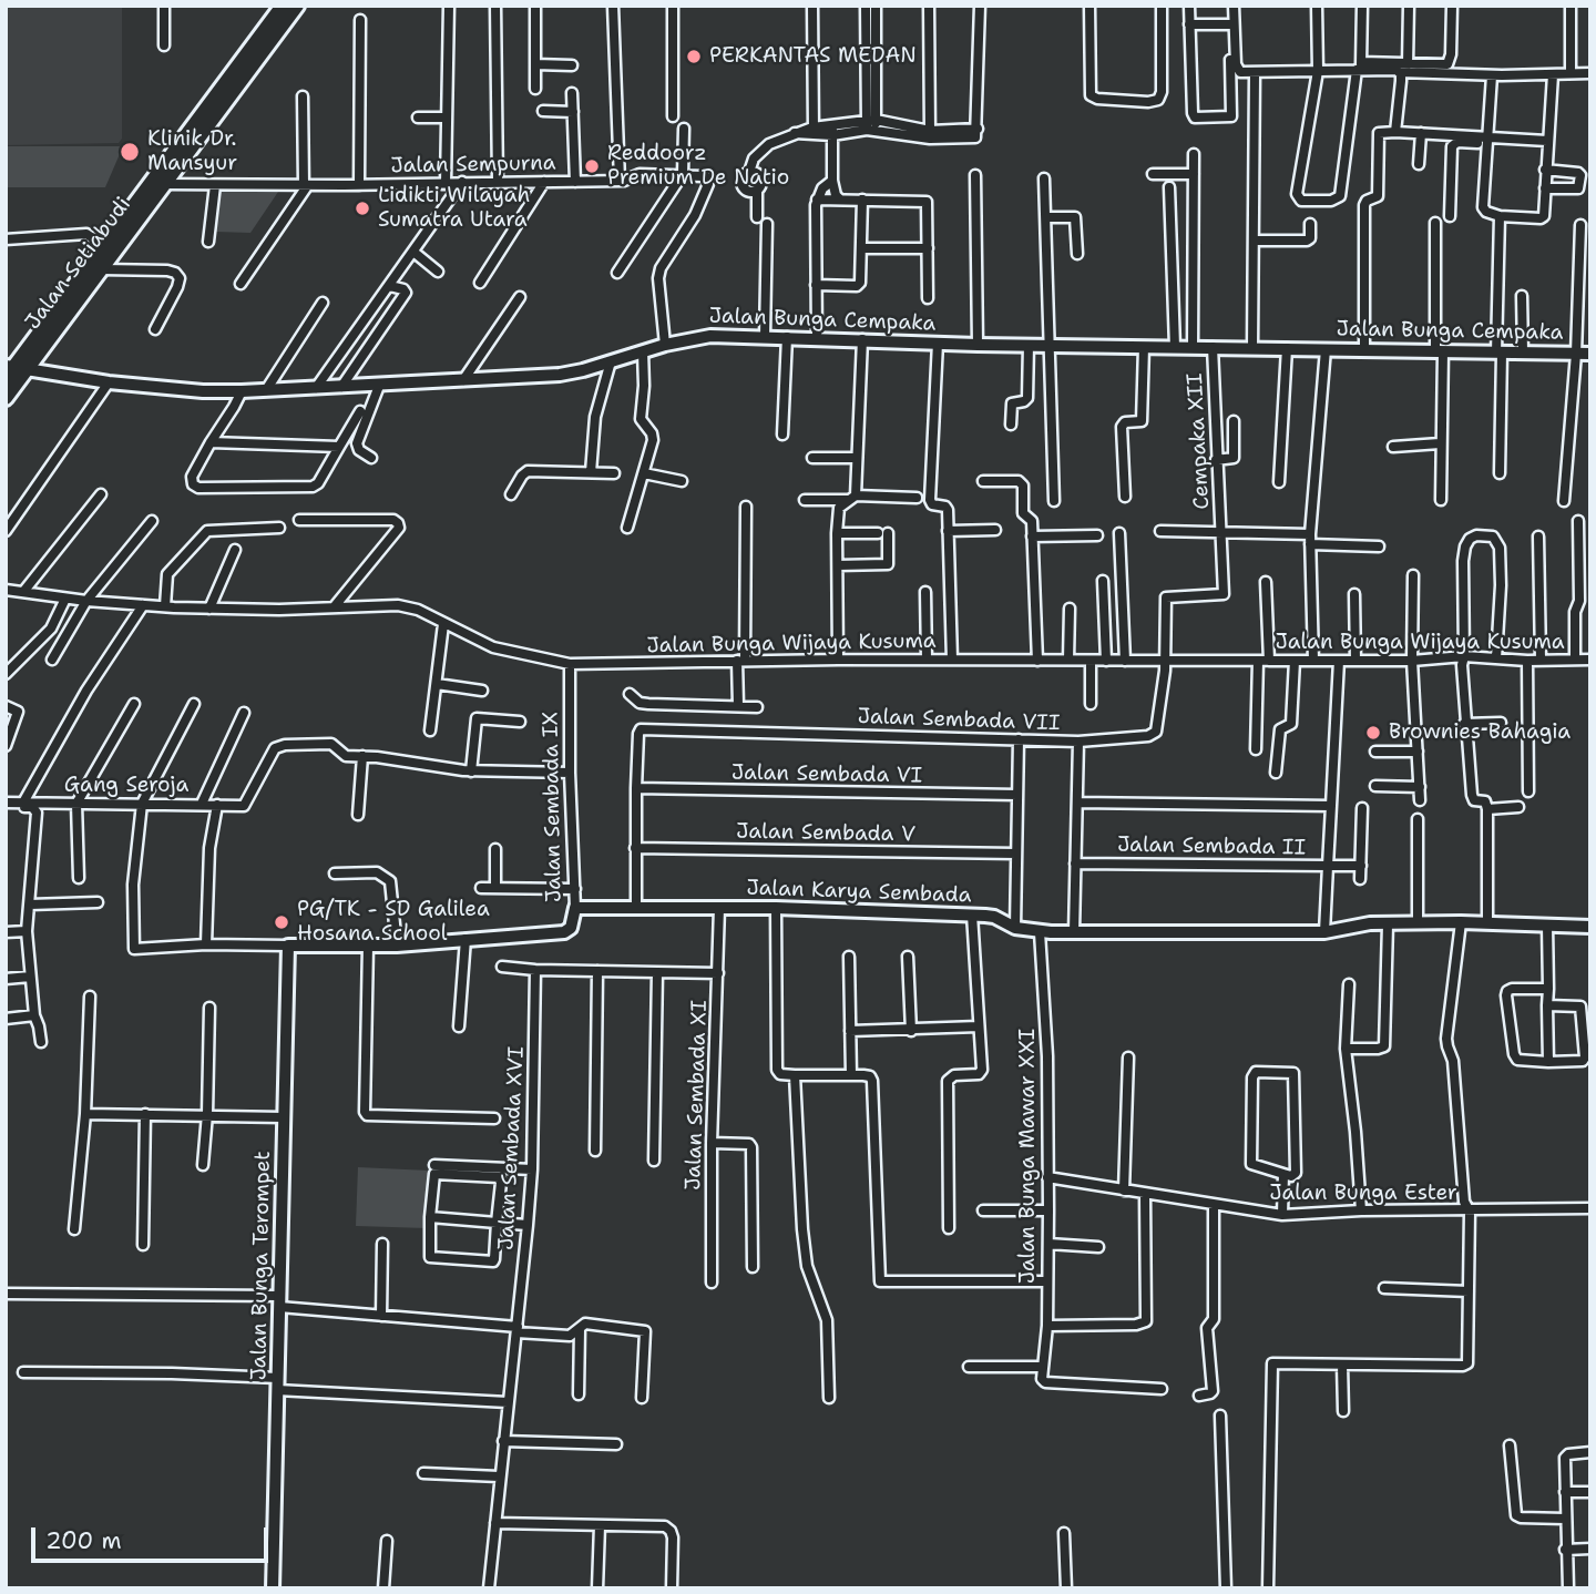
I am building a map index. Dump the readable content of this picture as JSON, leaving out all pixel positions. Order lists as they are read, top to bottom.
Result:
{
  "streets": {
    "main road": ["Jalan Setiabudi"],
    "street": [
      "Jalan Sempurna",
      "Jalan Bunga Cempaka",
      "Cempaka XII",
      "Jalan Bunga Wijaya Kusuma",
      "Jalan Sembada VII",
      "Jalan Sembada VI",
      "Gang Seroja",
      "Jalan Sembada IX",
      "Jalan Sembada V",
      "Jalan Sembada II",
      "Jalan Karya Sembada",
      "Jalan Sembada XI",
      "Jalan Sembada XVI",
      "Jalan Bunga Mawar XXI",
      "Jalan Bunga Ester",
      "Jalan Bunga Terompet"
    ]
  },
  "crossings": [
    ["Jalan Sempurna", "Jalan Setiabudi"],
    ["Jalan Setiabudi", "Jalan Bunga Cempaka"],
    ["Jalan Bunga Cempaka", "Cempaka XII"],
    ["Cempaka XII", "Jalan Bunga Wijaya Kusuma"],
    ["Jalan Bunga Wijaya Kusuma", "Jalan Sembada IX"],
    ["Jalan Sembada VII", "Jalan Sembada VI"],
    ["Jalan Sembada VII", "Jalan Sembada II"],
    ["Jalan Sembada VII", "Jalan Karya Sembada"],
    ["Gang Seroja", "Jalan Sembada IX"],
    ["Jalan Sembada IX", "Jalan Karya Sembada"],
    ["Jalan Sembada IX", "Jalan Bunga Terompet"],
    ["Jalan Sembada II", "Jalan Karya Sembada"],
    ["Jalan Karya Sembada", "Jalan Sembada XI"],
    ["Jalan Karya Sembada", "Jalan Bunga Mawar XXI"],
    ["Jalan Bunga Mawar XXI", "Jalan Bunga Ester"]
  ],
  "places": [
    "PERKANTAS MEDAN",
    "Klinik Dr. Mansyur",
    "Reddoorz Premium De Natio",
    "Lidikti Wilayah Sumatra Utara",
    "Brownies Bahagia",
    "PG/TK - SD Galilea Hosana School"
  ],
  "scale_bar": "200 m"
}
